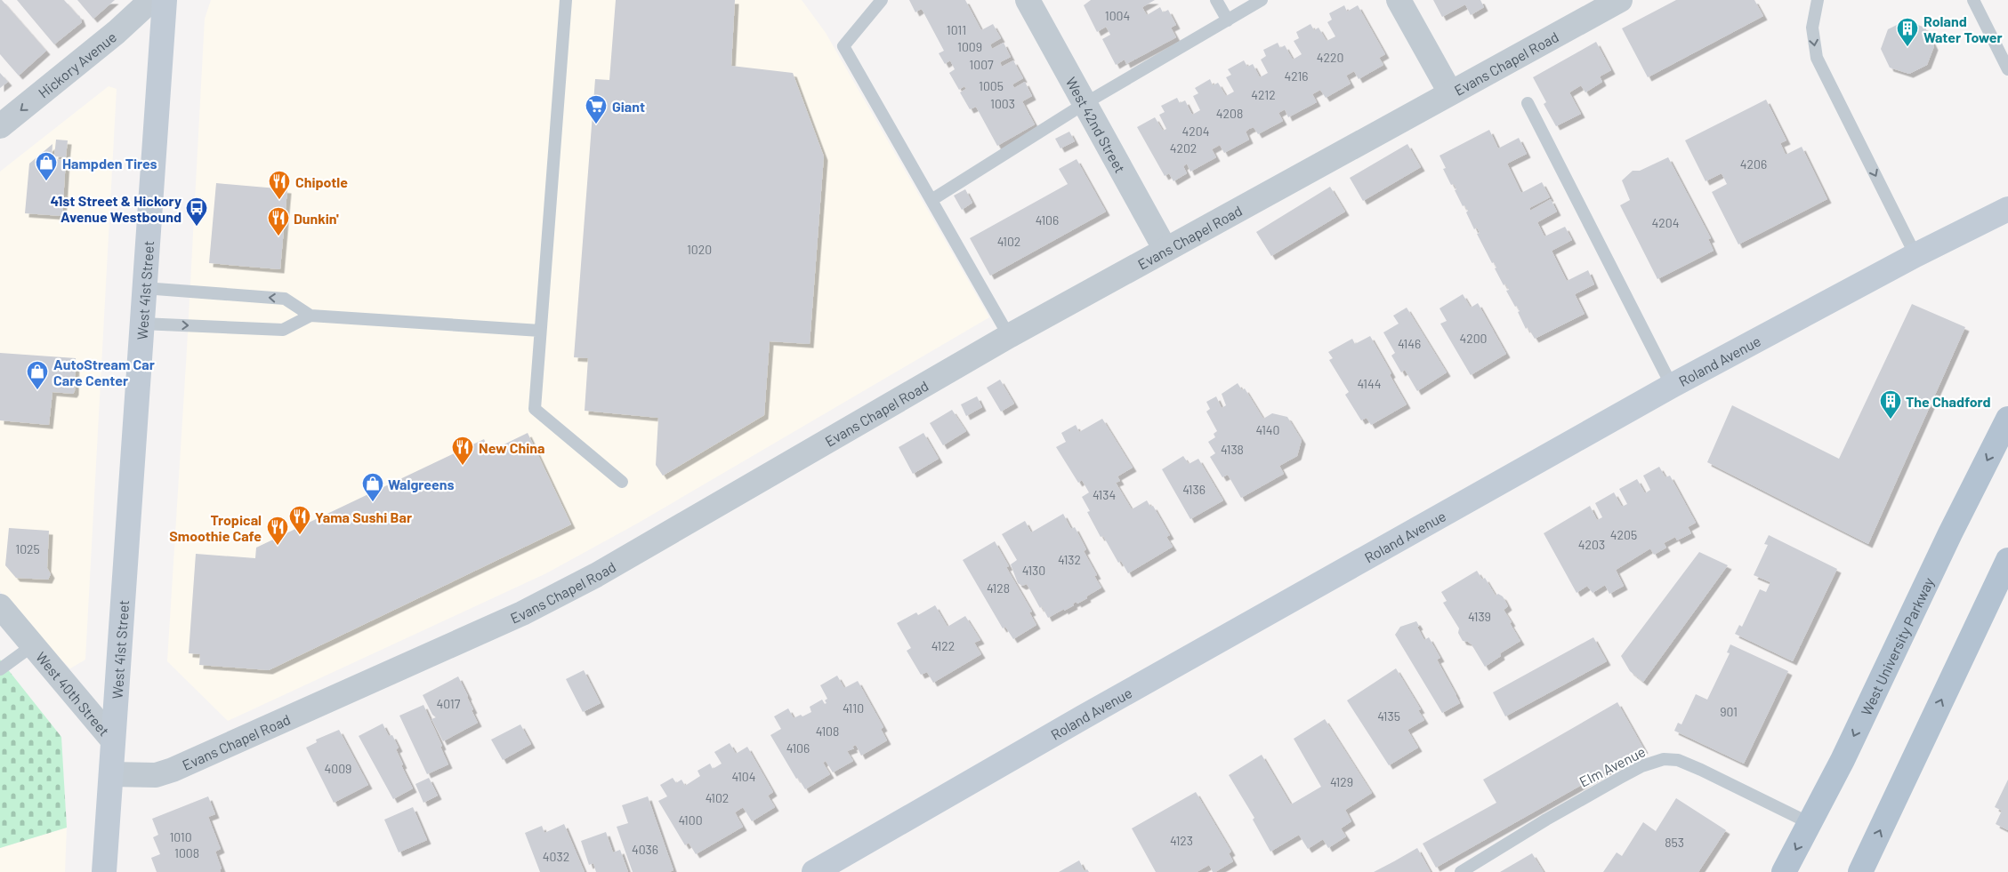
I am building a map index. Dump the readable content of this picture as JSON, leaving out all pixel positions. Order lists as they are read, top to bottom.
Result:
{
  "streets": {
    "main road": ["West University Parkway"],
    "street": [
      "Evans Chapel Road",
      "Hickory Avenue",
      "West 42nd Street",
      "West 41st Street",
      "Roland Avenue",
      "West 40th Street"
    ],
    "lane": ["Elm Avenue"]
  },
  "crossings": [
    ["Evans Chapel Road", "West 42nd Street"],
    ["Evans Chapel Road", "West 40th Street"],
    ["West 41st Street", "West 40th Street"],
    ["West University Parkway", "Elm Avenue"]
  ],
  "one_way": ["Hickory Avenue"],
  "places": {
    "building": ["Roland Water Tower", "The Chadford"],
    "supermarket": ["Giant"],
    "shop": ["Hampden Tires", "AutoStream Car Care Center", "Walgreens"],
    "restaurant": [
      "Chipotle",
      "Dunkin'",
      "New China",
      "Yama Sushi Bar",
      "Tropical Smoothie Cafe"
    ],
    "bus stop": ["41st Street & Hickory Avenue Westbound"]
  },
  "house_numbers": [
    "1004",
    "1011",
    "1009",
    "4220",
    "1007",
    "4216",
    "1005",
    "4212",
    "1003",
    "4208",
    "4204",
    "4202",
    "4206",
    "4106",
    "4204",
    "4102",
    "1020",
    "4200",
    "4146",
    "4144",
    "4140",
    "4138",
    "4136",
    "4134",
    "4205",
    "4203",
    "1025",
    "4132",
    "4130",
    "4128",
    "4139",
    "4122",
    "4017",
    "4110",
    "901",
    "4135",
    "4108",
    "4106",
    "4009",
    "4104",
    "4129",
    "4102",
    "4100",
    "1010",
    "4123",
    "853",
    "4036",
    "1008",
    "4032"
  ]
}
